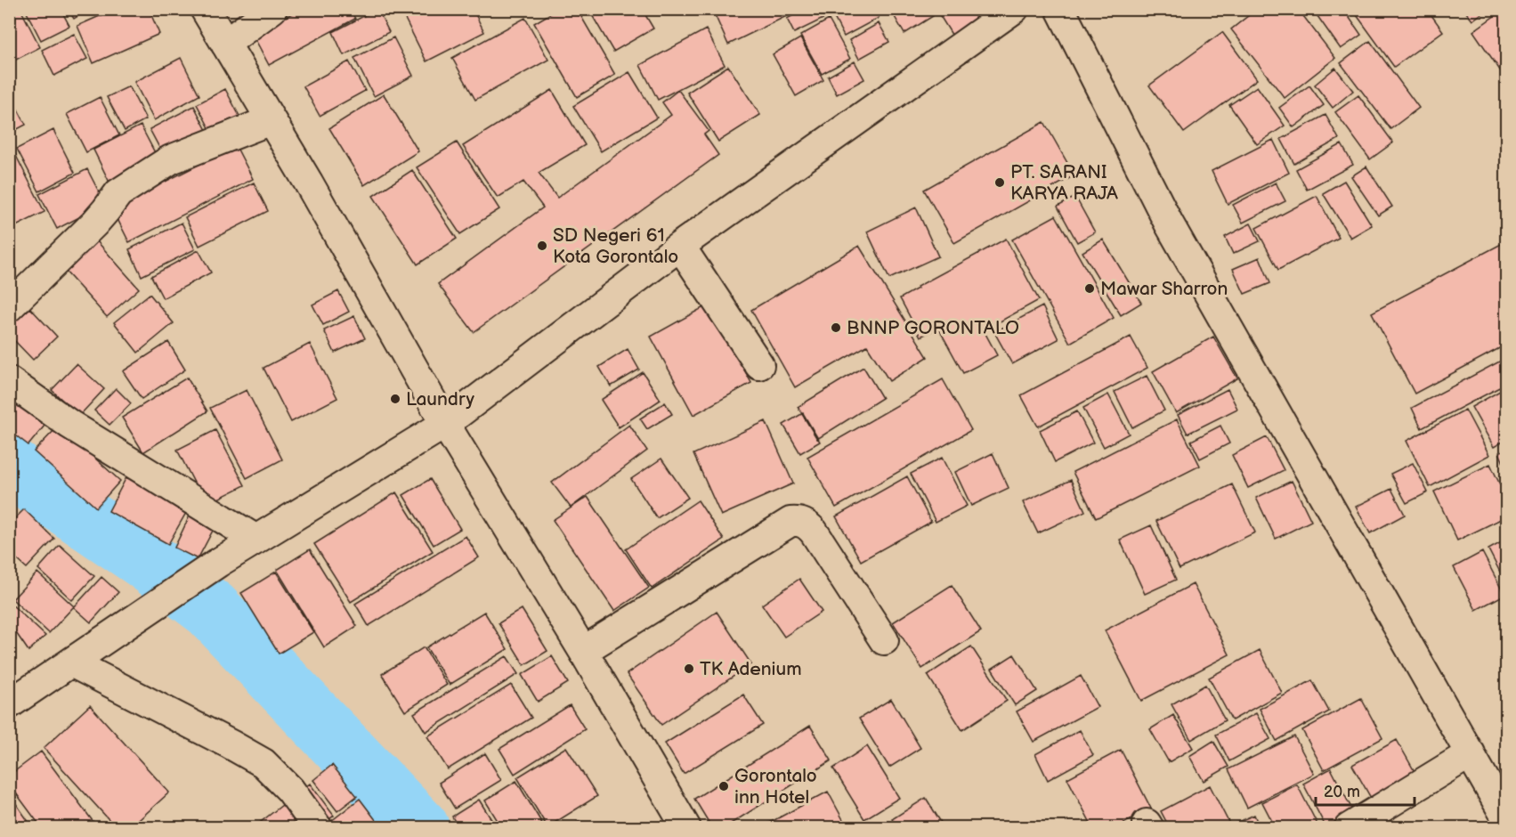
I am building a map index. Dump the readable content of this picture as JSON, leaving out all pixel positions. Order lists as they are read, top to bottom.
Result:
{
  "places": [
    "PT. SARANI KARYA RAJA",
    "SD Negeri 61 Kota Gorontalo",
    "Mawar Sharron",
    "BNNP GORONTALO",
    "Laundry",
    "TK Adenium",
    "Gorontalo inn Hotel"
  ],
  "scale_bar": "20 m"
}
